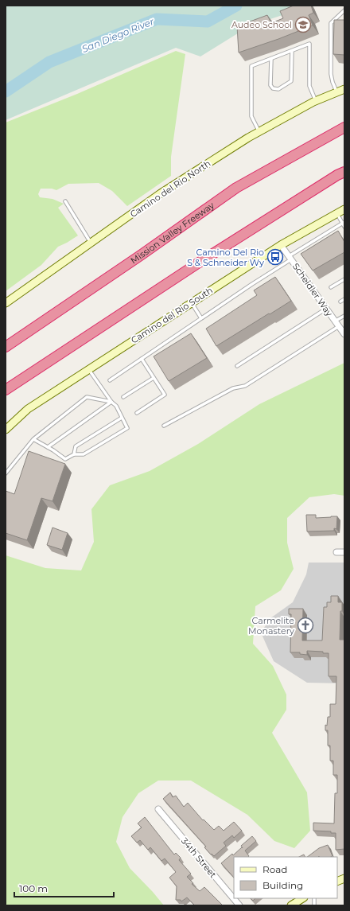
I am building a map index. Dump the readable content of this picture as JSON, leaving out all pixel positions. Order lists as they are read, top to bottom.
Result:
{
  "streets": {
    "highway": ["Mission Valley Freeway"],
    "street": [
      "Camino del Rio North",
      "Scheidler Way",
      "Camino del Rio South",
      "34th Street"
    ]
  },
  "crossings": [
    ["Scheidler Way", "Camino del Rio South"]
  ],
  "water": ["San Diego River"],
  "places": {
    "school or university": ["Audeo School"],
    "bus stop": ["Camino Del Rio S & Schneider Wy"],
    "church": ["Carmelite Monastery"]
  },
  "legend": ["Road", "Building"],
  "scale_bar": "100 m"
}
